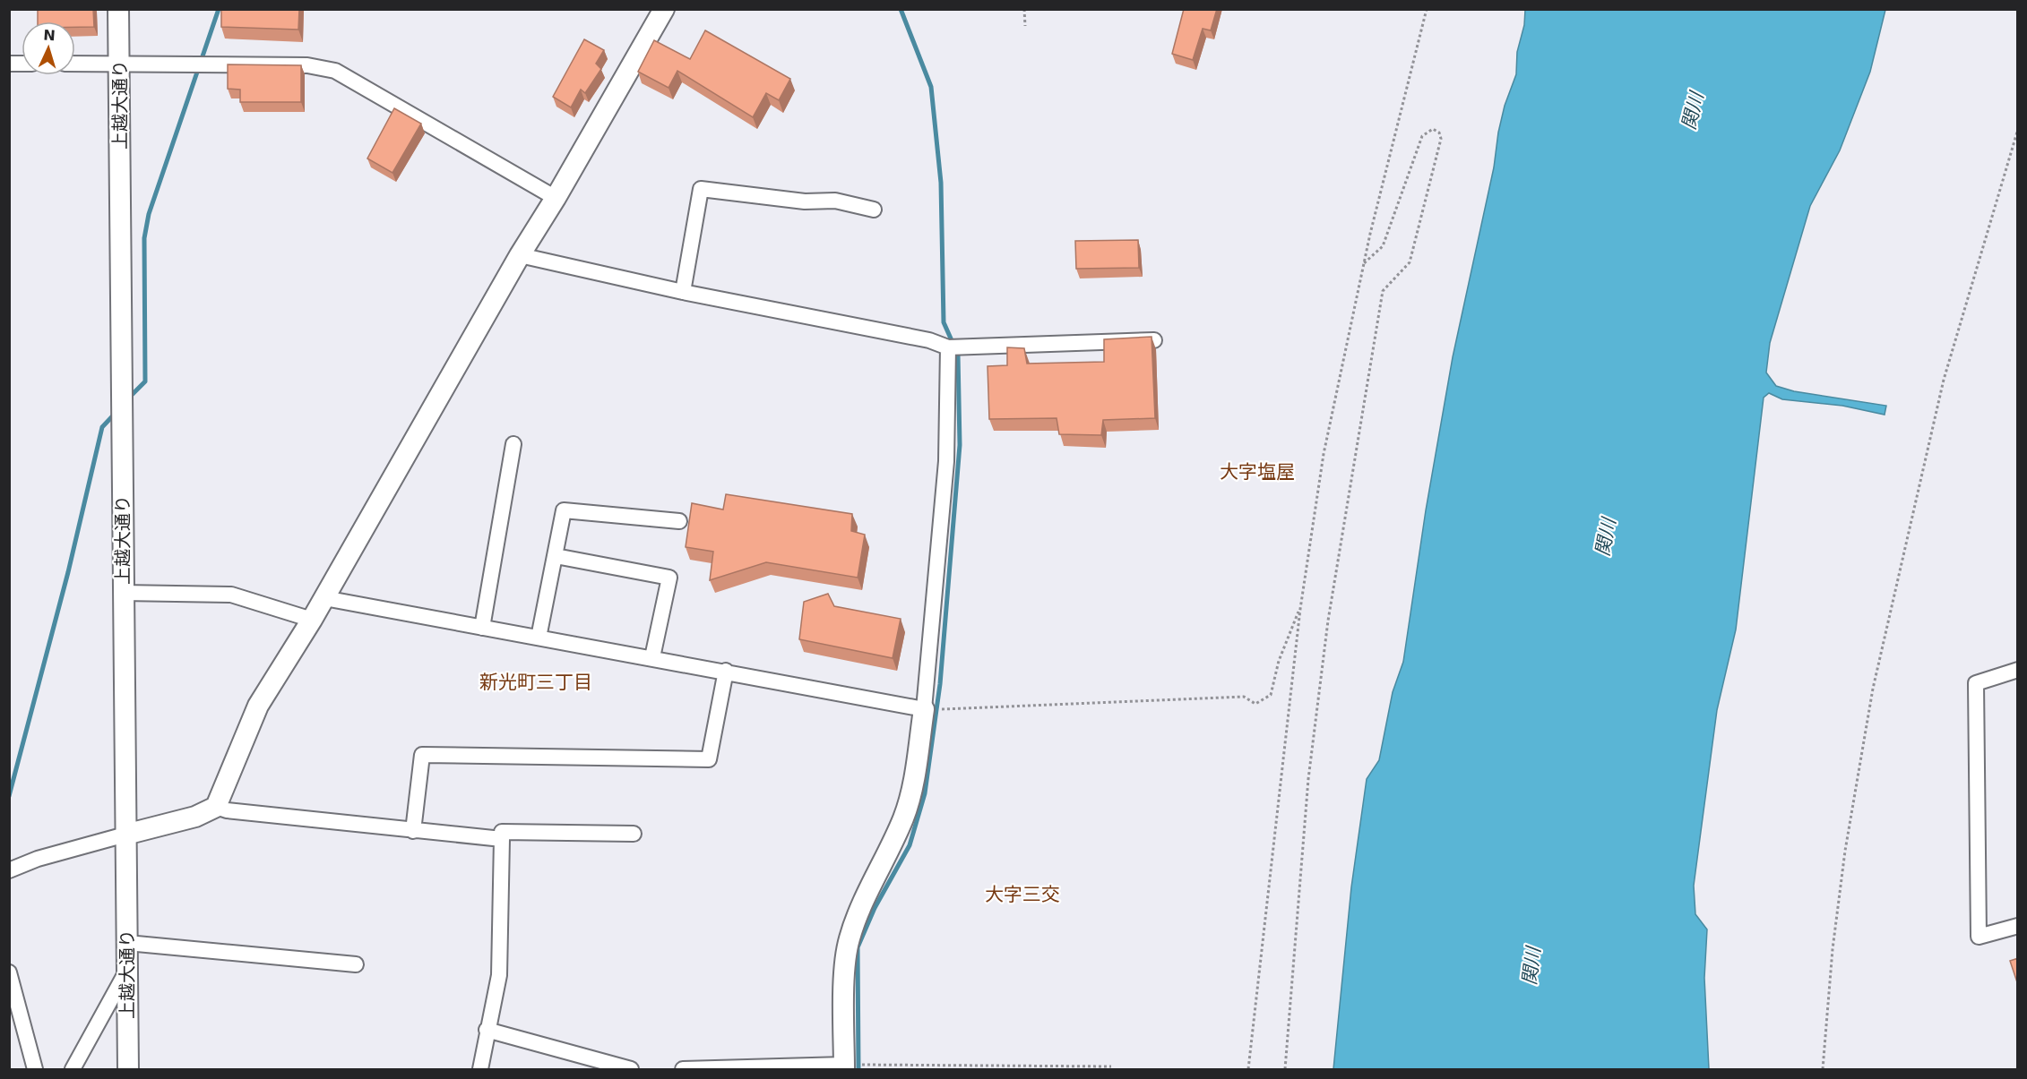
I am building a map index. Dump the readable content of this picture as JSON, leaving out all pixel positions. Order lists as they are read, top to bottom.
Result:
{
  "streets": {
    "street": ["上越大通り"]
  },
  "districts": ["大字塩屋", "新光町三丁目", "大字三交"],
  "water": ["関川"],
  "north": "top"
}
